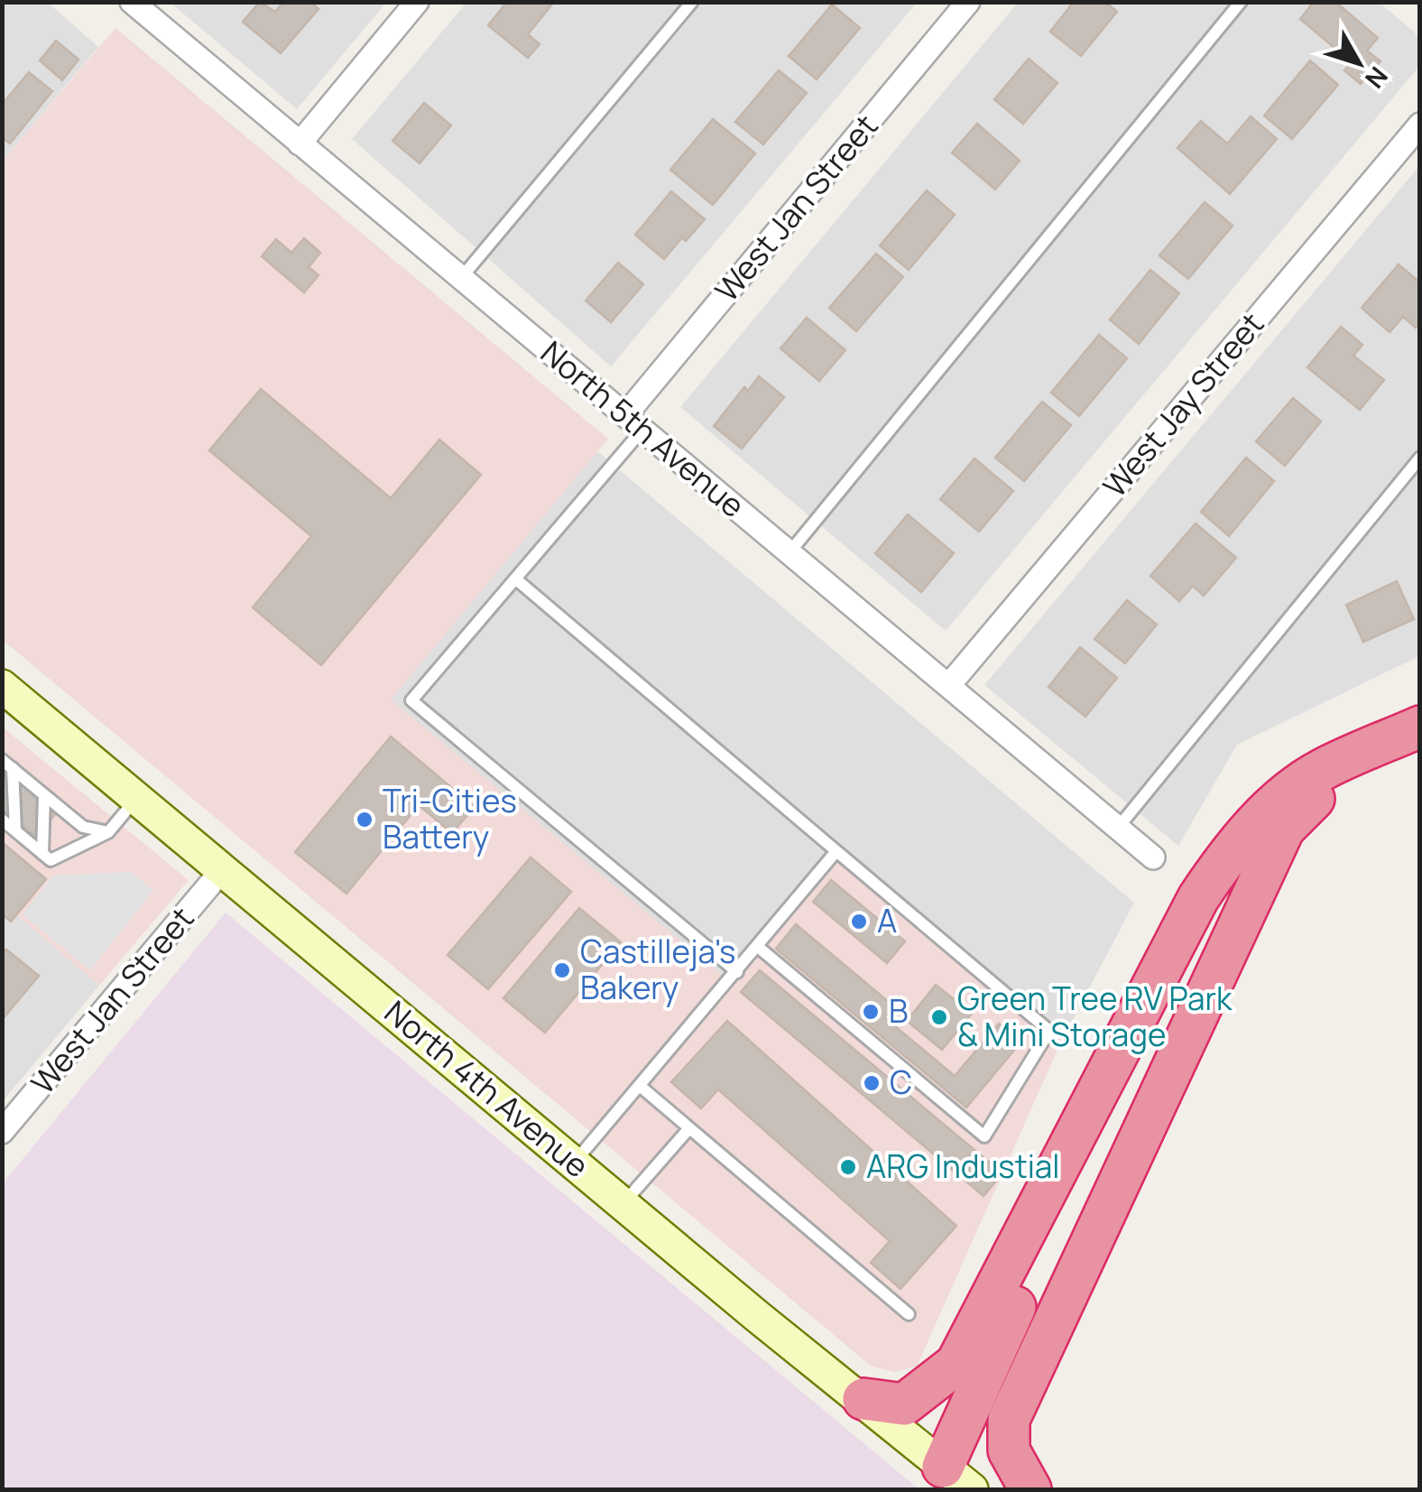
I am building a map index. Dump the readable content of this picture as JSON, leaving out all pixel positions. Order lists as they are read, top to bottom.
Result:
{
  "streets": {
    "main road": ["North 4th Avenue"],
    "street": ["West Jan Street", "West Jay Street", "North 5th Avenue"]
  },
  "crossings": [
    ["West Jan Street", "North 5th Avenue"],
    ["West Jan Street", "North 4th Avenue"],
    ["West Jay Street", "North 5th Avenue"]
  ],
  "places": [
    "Tri-Cities Battery",
    "A",
    "Castilleja's Bakery",
    "B",
    "Green Tree RV Park & Mini Storage",
    "C",
    "ARG Industial"
  ],
  "north": "bottom right"
}
